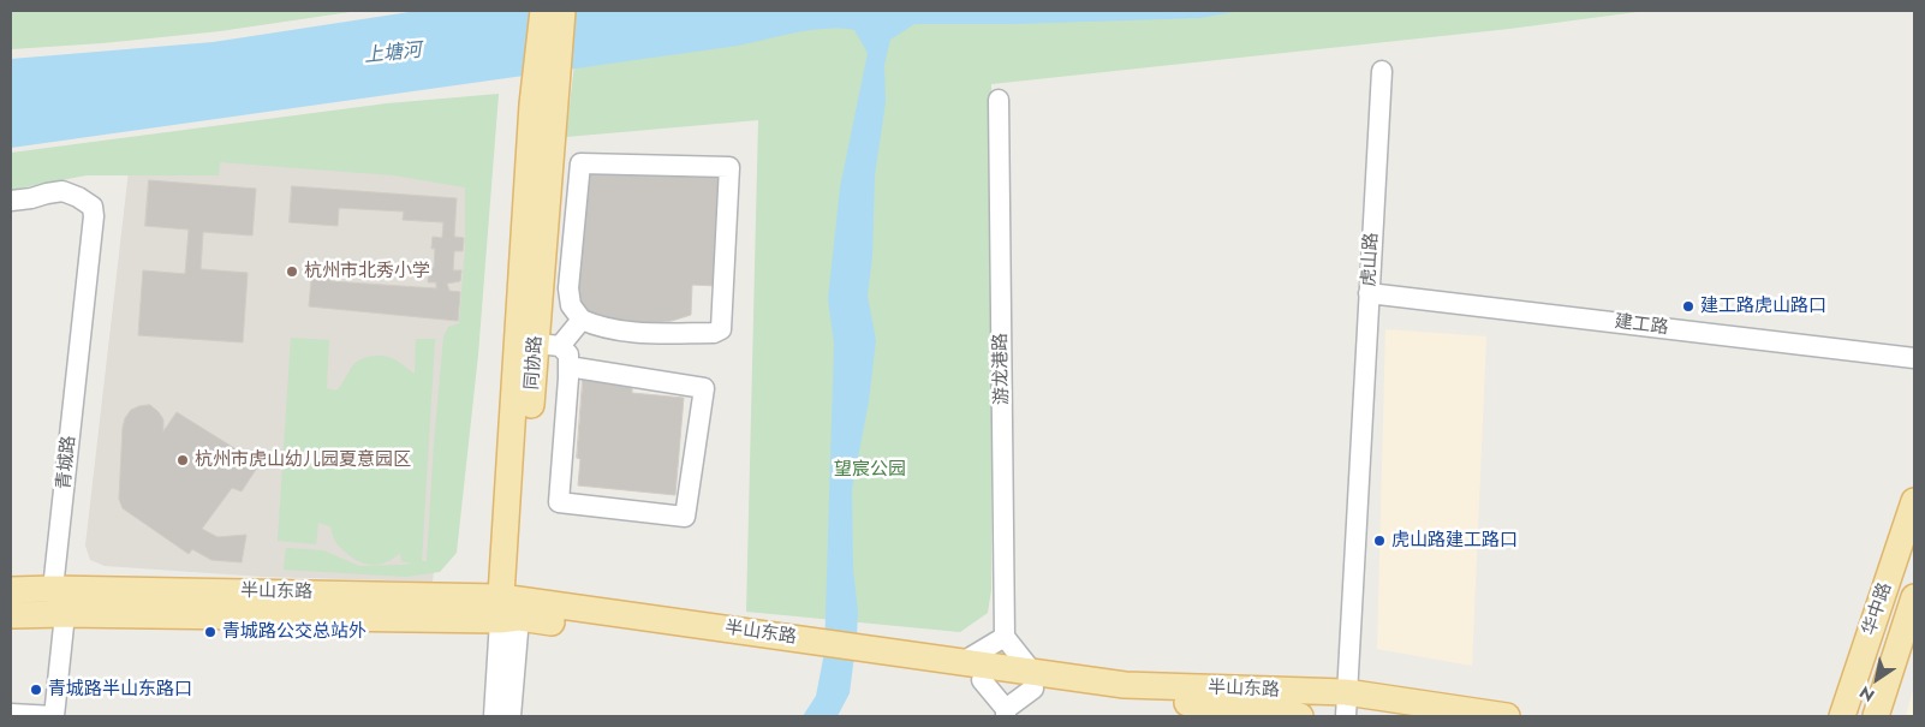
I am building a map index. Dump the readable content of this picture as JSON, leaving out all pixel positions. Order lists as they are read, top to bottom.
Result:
{
  "streets": {
    "main road": ["同协路", "半山东路", "华中路"],
    "street": [
      "虎山路",
      "建工路",
      "游龙港路",
      "青城路"
    ]
  },
  "crossings": [
    ["虎山路", "建工路"],
    ["虎山路", "半山东路"],
    ["同协路", "半山东路"],
    ["青城路", "半山东路"]
  ],
  "water": ["上塘河"],
  "parks": ["望宸公园"],
  "places": [
    "杭州市北秀小学",
    "建工路虎山路口",
    "杭州市虎山幼儿园夏意园区",
    "虎山路建工路口",
    "青城路公交总站外",
    "青城路半山东路口"
  ],
  "north": "bottom left"
}
